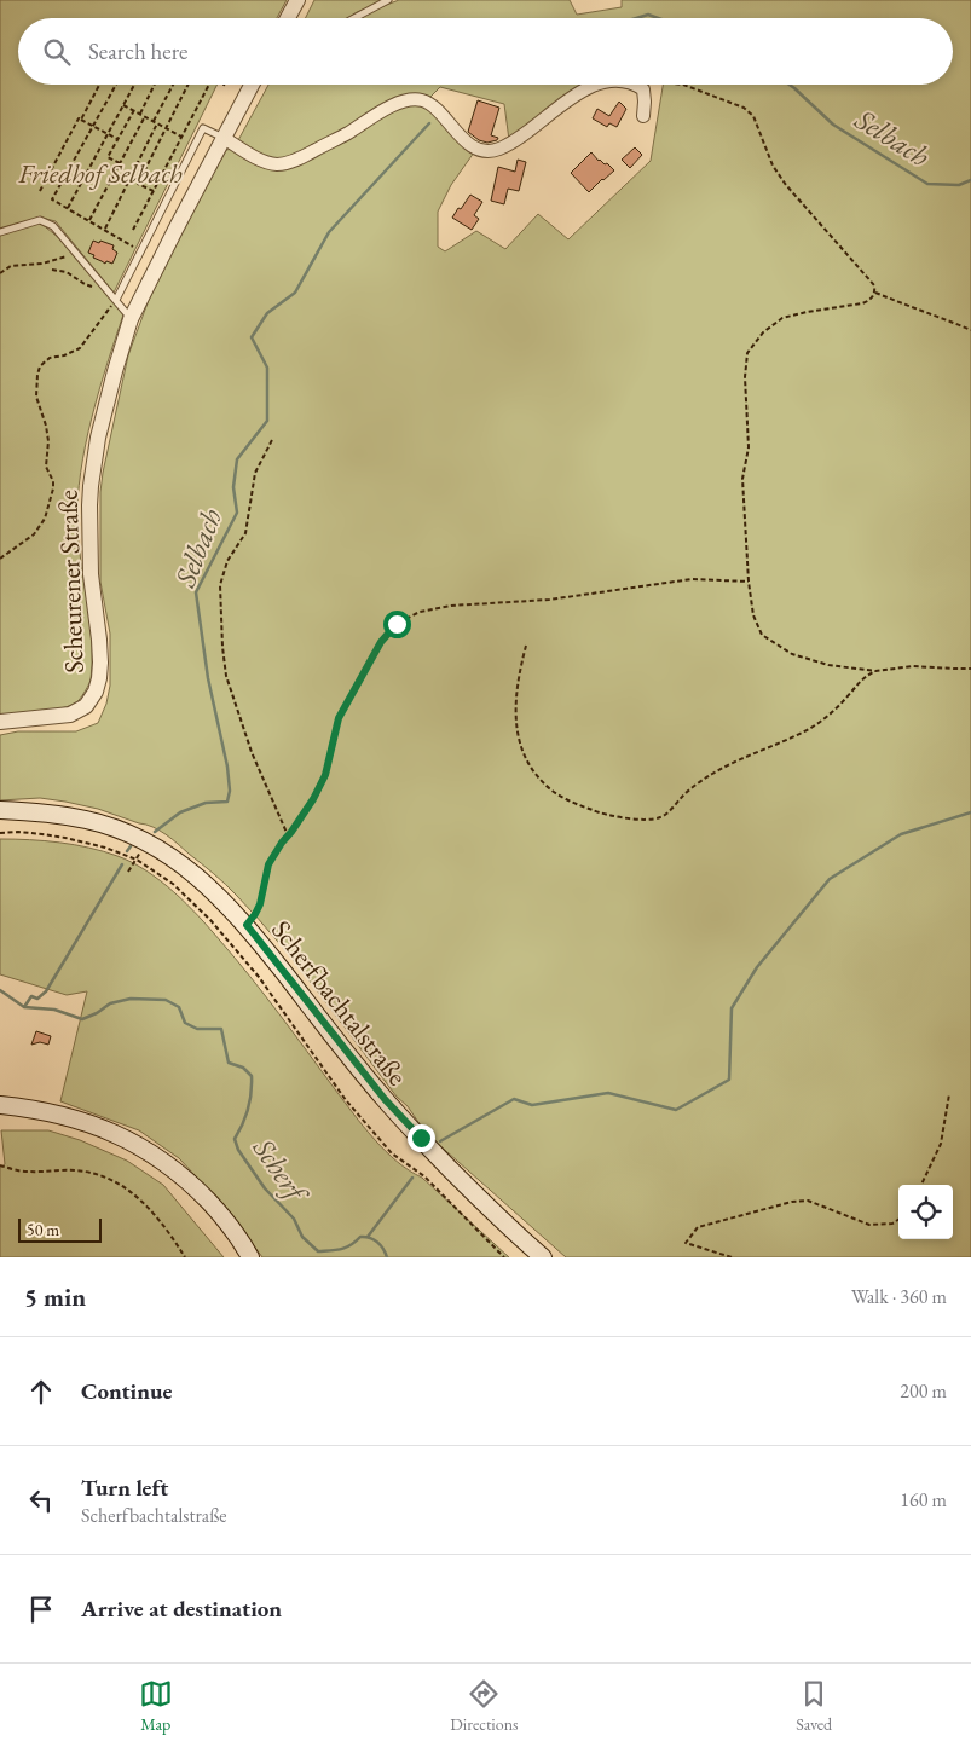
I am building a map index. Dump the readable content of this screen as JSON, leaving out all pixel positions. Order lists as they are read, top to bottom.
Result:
{
  "streets": {
    "main road": ["Scherfbachtalstraße"],
    "street": ["Scheurener Straße"]
  },
  "water": ["Selbach", "Scherf"],
  "parks": ["Friedhof Selbach"],
  "scale_bar": "50 m",
  "page": {
    "search": "Search here",
    "scale": "50 m",
    "heading": ["5 min", "Walk · 360 m"],
    "list": [
      ["Continue", "200 m"],
      ["Turn left", "Scherfbachtalstraße", "160 m"],
      "Arrive at destination"
    ],
    "nav": ["Map", "Directions", "Saved"]
  }
}
